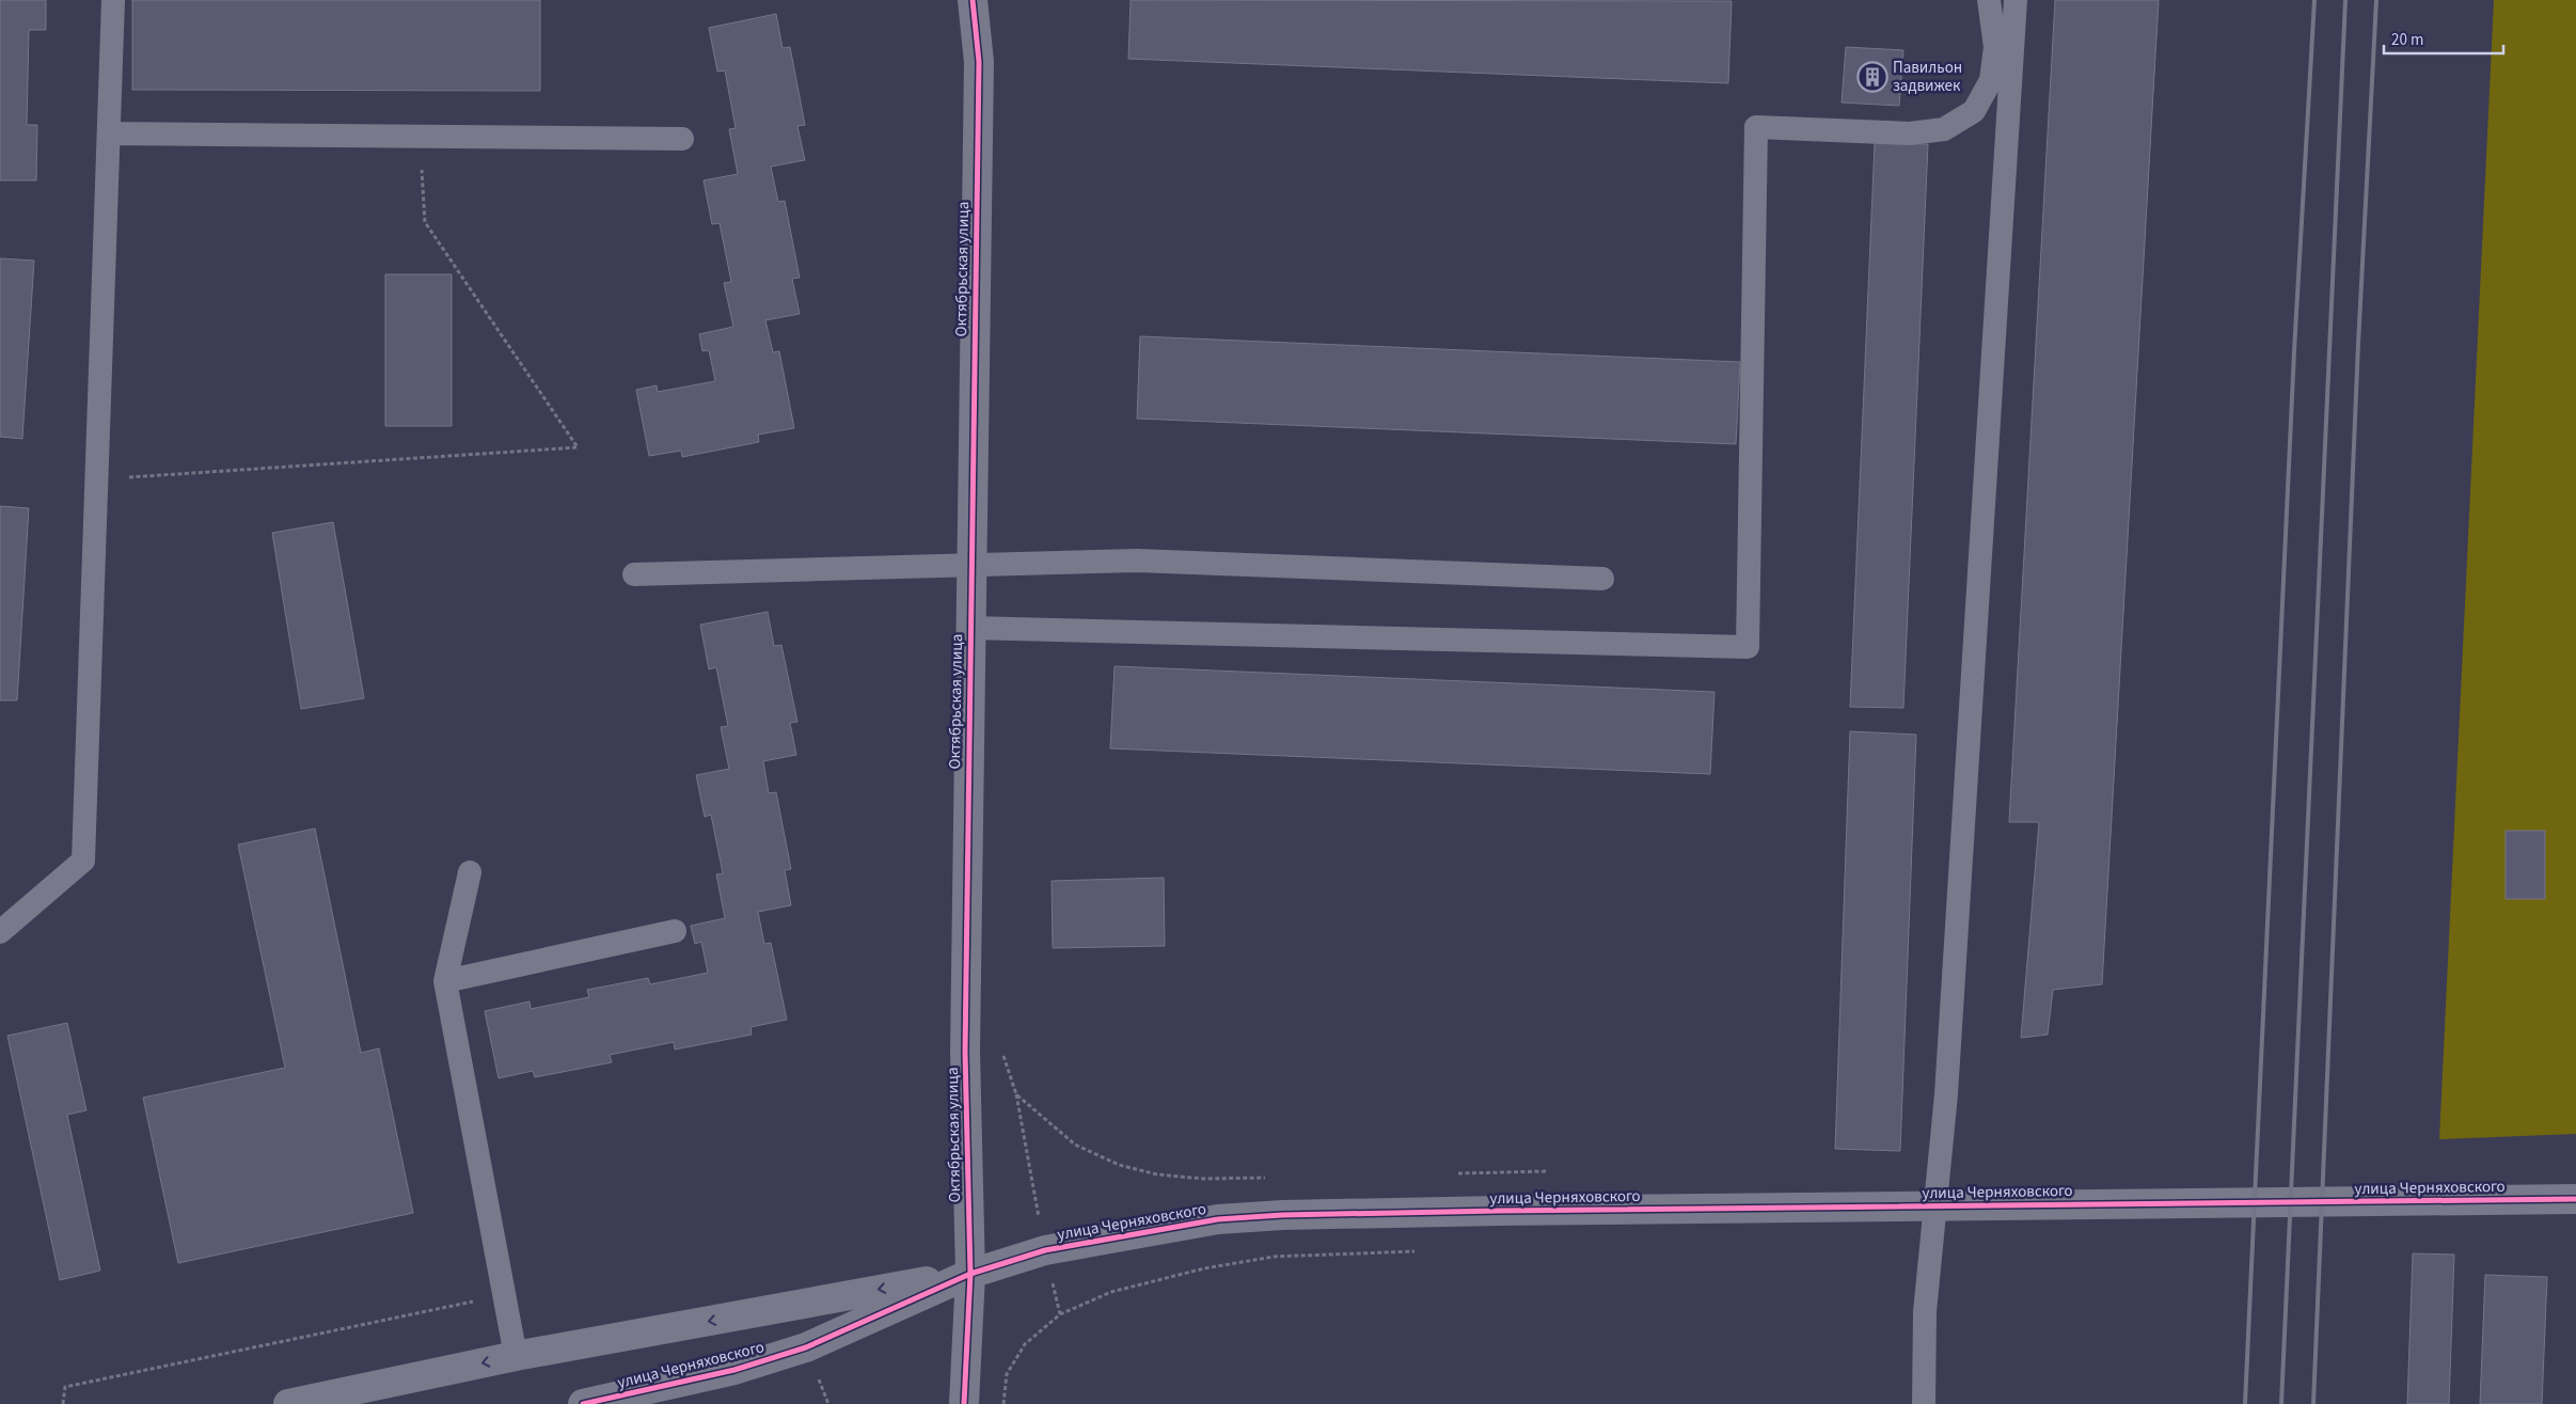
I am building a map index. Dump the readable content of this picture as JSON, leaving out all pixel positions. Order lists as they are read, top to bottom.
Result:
{
  "streets": {
    "street": ["Октябрьская улица", "улица Черняховского"]
  },
  "crossings": [
    ["Октябрьская улица", "улица Черняховского"]
  ],
  "places": {
    "building": ["Павильон задвижек"]
  },
  "scale_bar": "20 m"
}
